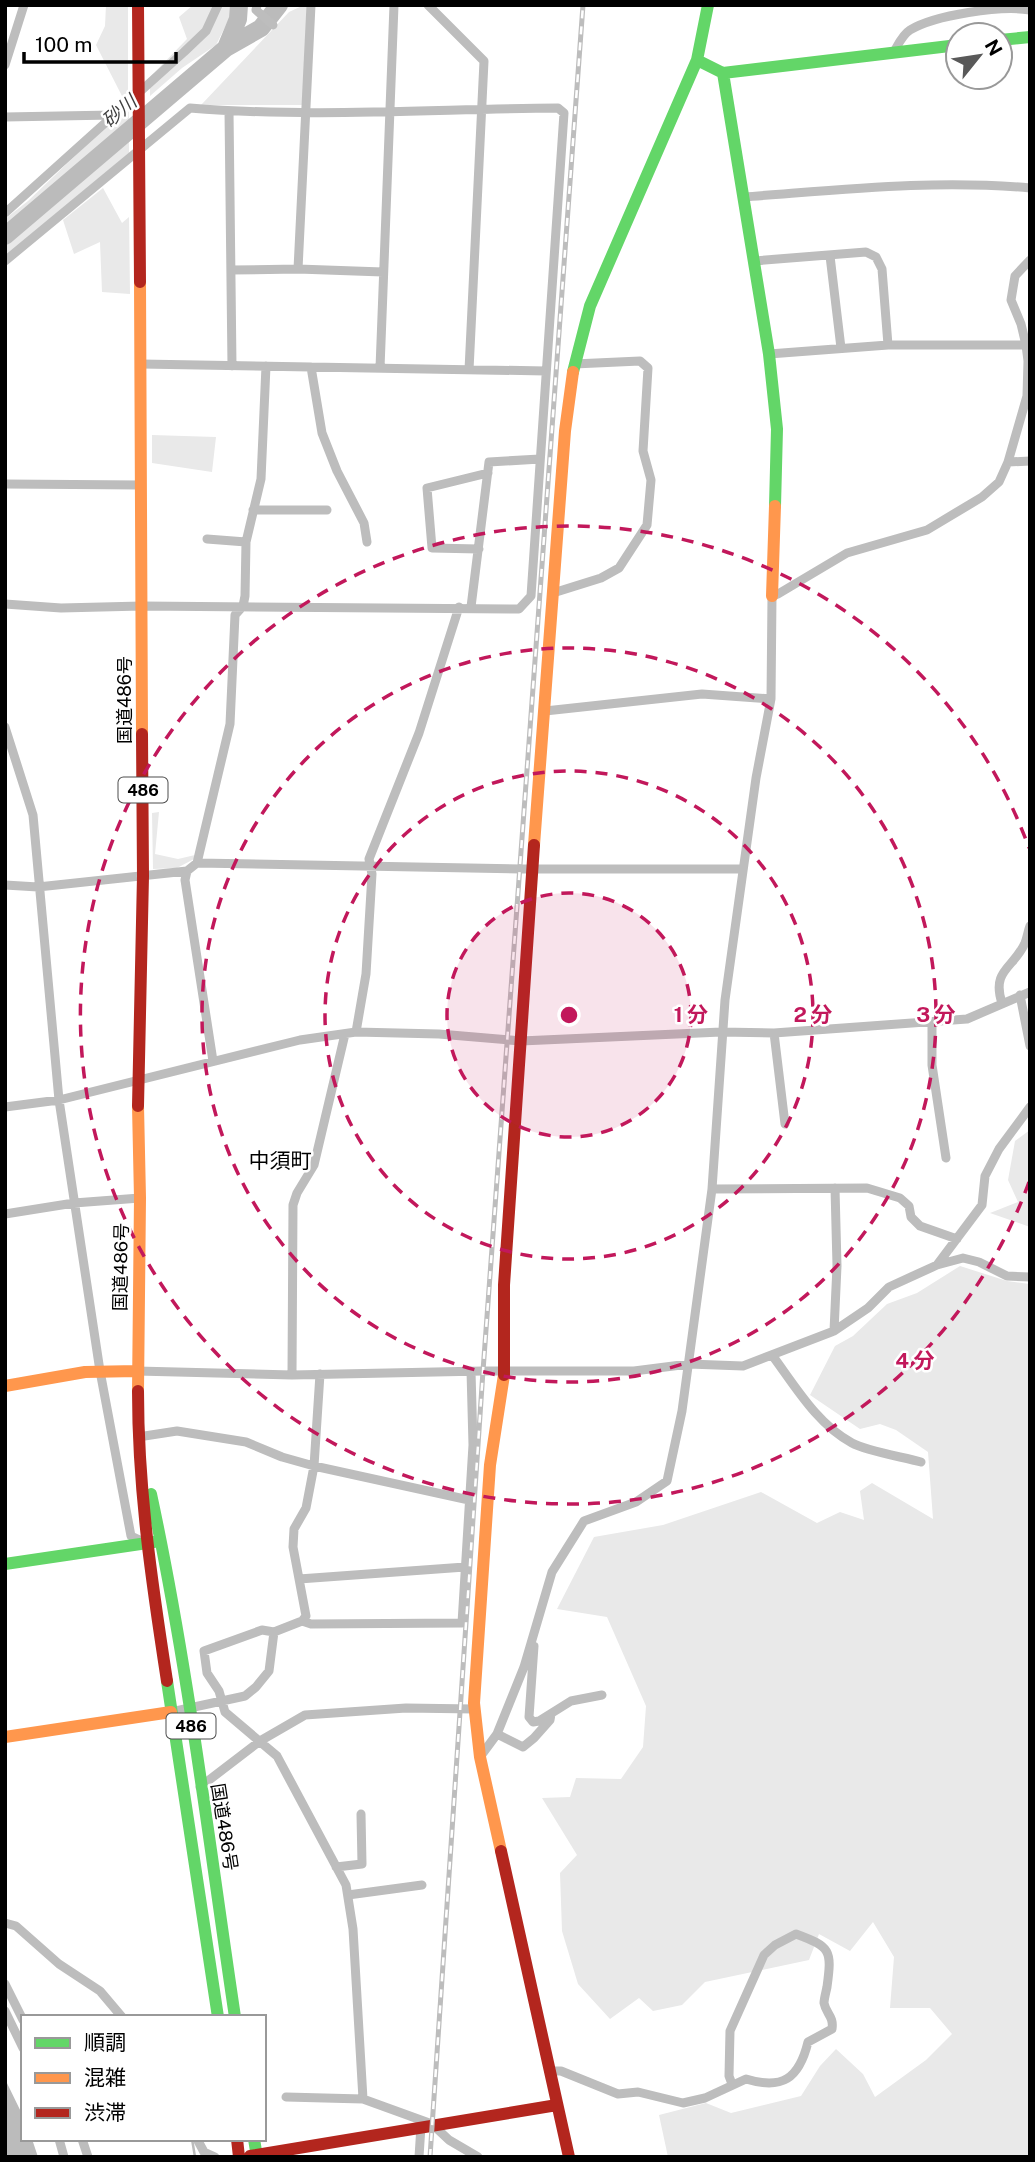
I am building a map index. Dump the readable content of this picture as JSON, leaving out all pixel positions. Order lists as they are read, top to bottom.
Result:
{
  "streets": {
    "main road": ["国道486号", "486"]
  },
  "districts": ["中須町"],
  "water": ["砂川"],
  "legend": ["順調", "混雑", "渋滞"],
  "scale_bar": "100 m",
  "north": "top right",
  "rings": [
    "1 分",
    "2 分",
    "3 分",
    "4 分"
  ]
}
